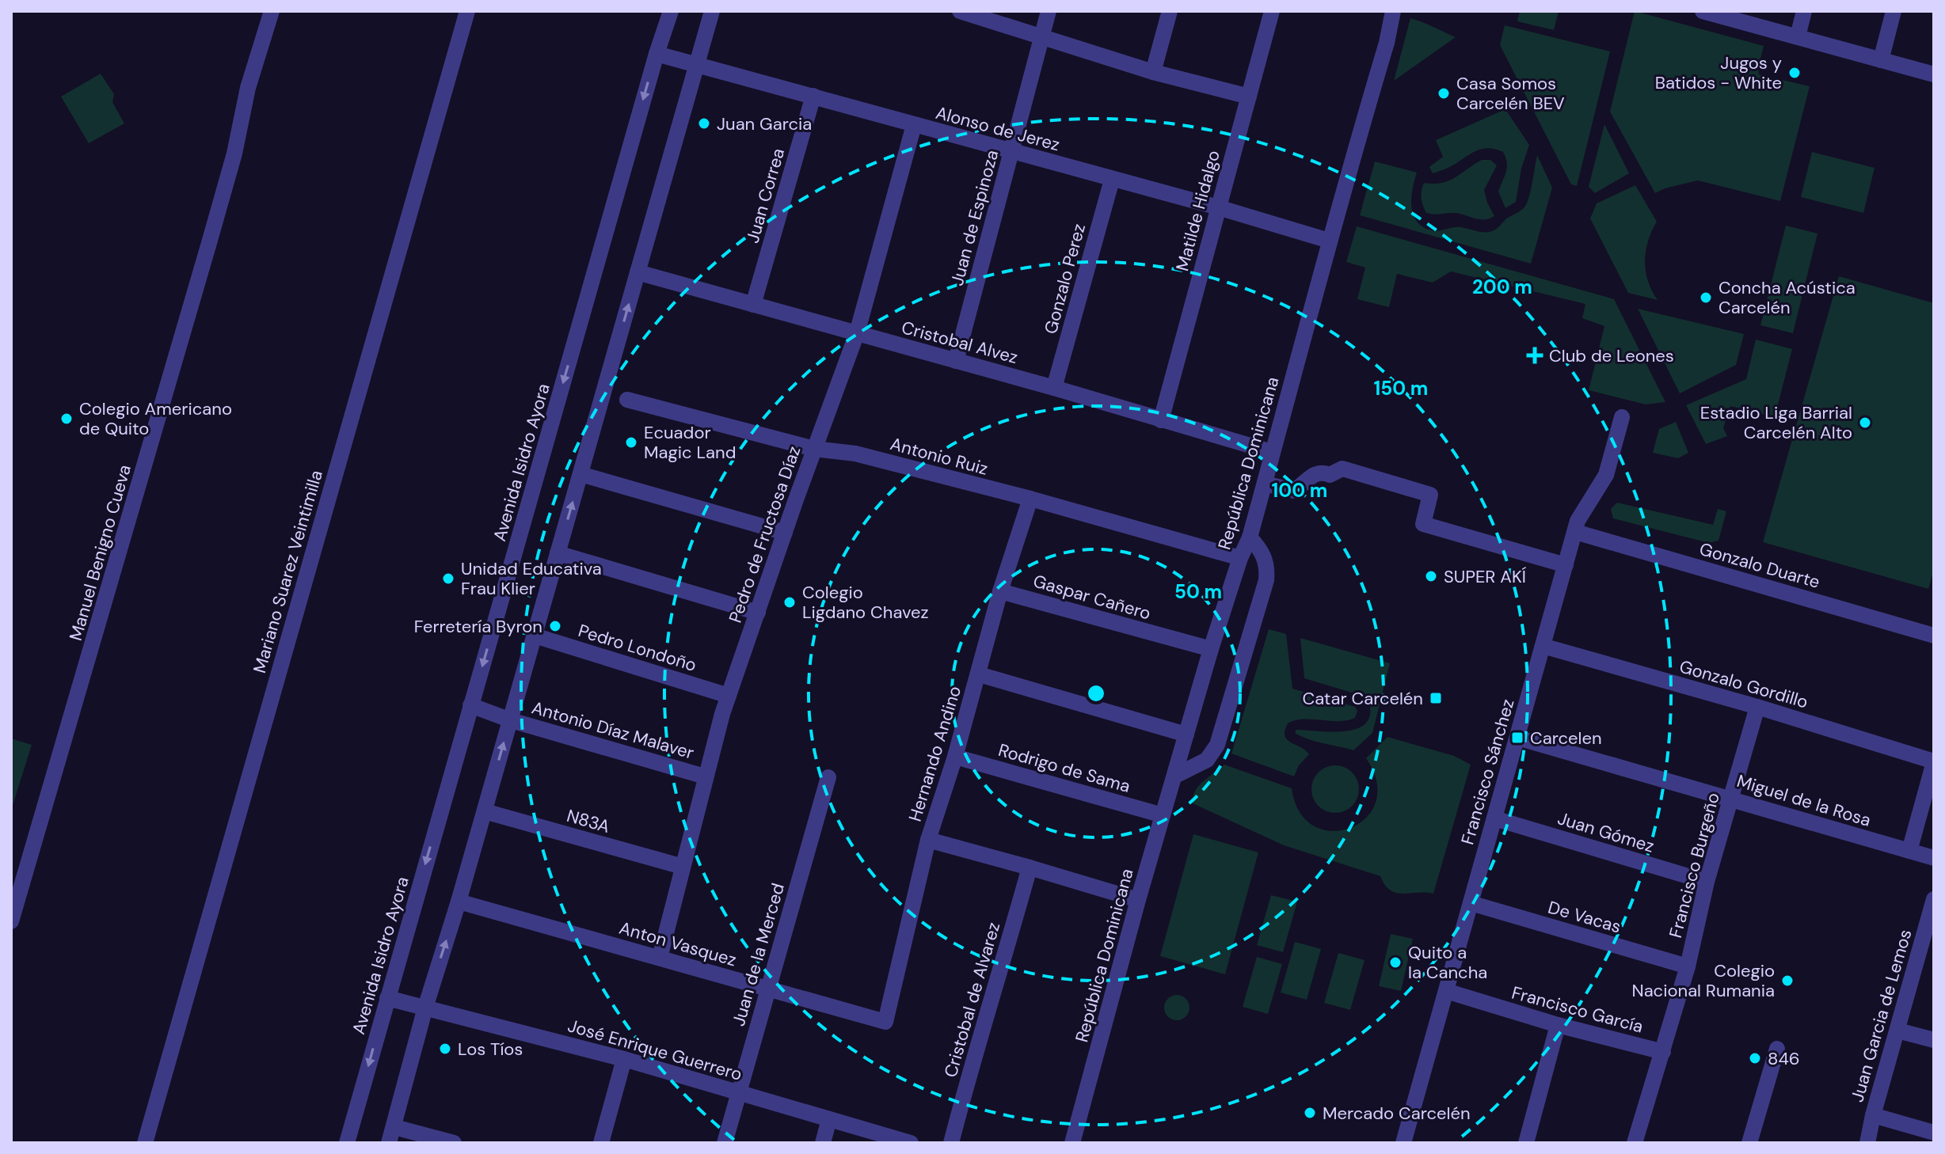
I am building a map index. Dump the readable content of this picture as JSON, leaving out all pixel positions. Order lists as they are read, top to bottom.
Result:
{
  "streets": {
    "street": [
      "Alonso de Jerez",
      "Juan Correa",
      "Matilde Hidalgo",
      "Juan de Espinoza",
      "Gonzalo Perez",
      "Cristobal Alvez",
      "Antonio Ruiz",
      "Avenida Isidro Ayora",
      "República Dominicana",
      "Pedro de Fructosa Díaz",
      "Manuel Benigno Cueva",
      "Gonzalo Duarte",
      "Mariano Suarez Veintimilla",
      "Gaspar Cañero",
      "Pedro Londoño",
      "Gonzalo Gordillo",
      "Antonio Díaz Malaver",
      "Hernando Andino",
      "Rodrigo de Sama",
      "Francisco Sánchez",
      "Miguel de la Rosa",
      "N83A",
      "Juan Gómez",
      "Francisco Burgeño",
      "De Vacas",
      "Anton Vasquez",
      "Juan de la Merced",
      "Cristobal de Alvarez",
      "Francisco García",
      "Juan Garcia de Lemos",
      "José Enrique Guerrero"
    ]
  },
  "crossings": [
    ["Alonso de Jerez", "Juan Correa"],
    ["Alonso de Jerez", "Matilde Hidalgo"],
    ["Alonso de Jerez", "Juan de Espinoza"],
    ["Alonso de Jerez", "Gonzalo Perez"],
    ["Alonso de Jerez", "Avenida Isidro Ayora"],
    ["Alonso de Jerez", "República Dominicana"],
    ["Alonso de Jerez", "Pedro de Fructosa Díaz"],
    ["Juan Correa", "Cristobal Alvez"],
    ["Matilde Hidalgo", "Cristobal Alvez"],
    ["Juan de Espinoza", "Cristobal Alvez"],
    ["Gonzalo Perez", "Cristobal Alvez"],
    ["Cristobal Alvez", "República Dominicana"],
    ["Cristobal Alvez", "Pedro de Fructosa Díaz"],
    ["Antonio Ruiz", "República Dominicana"],
    ["Antonio Ruiz", "Pedro de Fructosa Díaz"],
    ["Antonio Ruiz", "Hernando Andino"],
    ["Avenida Isidro Ayora", "Antonio Díaz Malaver"],
    ["Avenida Isidro Ayora", "José Enrique Guerrero"],
    ["República Dominicana", "Gaspar Cañero"],
    ["República Dominicana", "Rodrigo de Sama"],
    ["Pedro de Fructosa Díaz", "Pedro Londoño"],
    ["Pedro de Fructosa Díaz", "Antonio Díaz Malaver"],
    ["Pedro de Fructosa Díaz", "N83A"],
    ["Pedro de Fructosa Díaz", "Anton Vasquez"],
    ["Gonzalo Duarte", "Francisco Sánchez"],
    ["Gaspar Cañero", "Hernando Andino"],
    ["Gonzalo Gordillo", "Francisco Sánchez"],
    ["Gonzalo Gordillo", "Francisco Burgeño"],
    ["Hernando Andino", "Rodrigo de Sama"],
    ["Hernando Andino", "Anton Vasquez"],
    ["Francisco Sánchez", "Miguel de la Rosa"],
    ["Francisco Sánchez", "Juan Gómez"],
    ["Francisco Sánchez", "De Vacas"],
    ["Francisco Sánchez", "Francisco García"],
    ["Miguel de la Rosa", "Francisco Burgeño"],
    ["Juan Gómez", "Francisco Burgeño"],
    ["Francisco Burgeño", "De Vacas"],
    ["Francisco Burgeño", "Francisco García"],
    ["Anton Vasquez", "Juan de la Merced"],
    ["Juan de la Merced", "José Enrique Guerrero"]
  ],
  "places": {
    "other": [
      "Jugos y Batidos - White",
      "Casa Somos Carcelén BEV",
      "Juan Garcia",
      "Concha Acústica Carcelén",
      "Colegio Americano de Quito",
      "Estadio Liga Barrial Carcelén Alto",
      "Ecuador Magic Land",
      "SUPER AKÍ",
      "Unidad Educativa Frau Klier",
      "Colegio Ligdano Chavez",
      "Ferretería Byron",
      "Quito a la Cancha",
      "Colegio Nacional Rumania",
      "Los Tíos",
      "846",
      "Mercado Carcelén"
    ],
    "health": ["Club de Leones"],
    "transit": ["Catar Carcelén", "Carcelen"]
  },
  "rings": [
    "200 m",
    "150 m",
    "100 m",
    "50 m"
  ]
}
